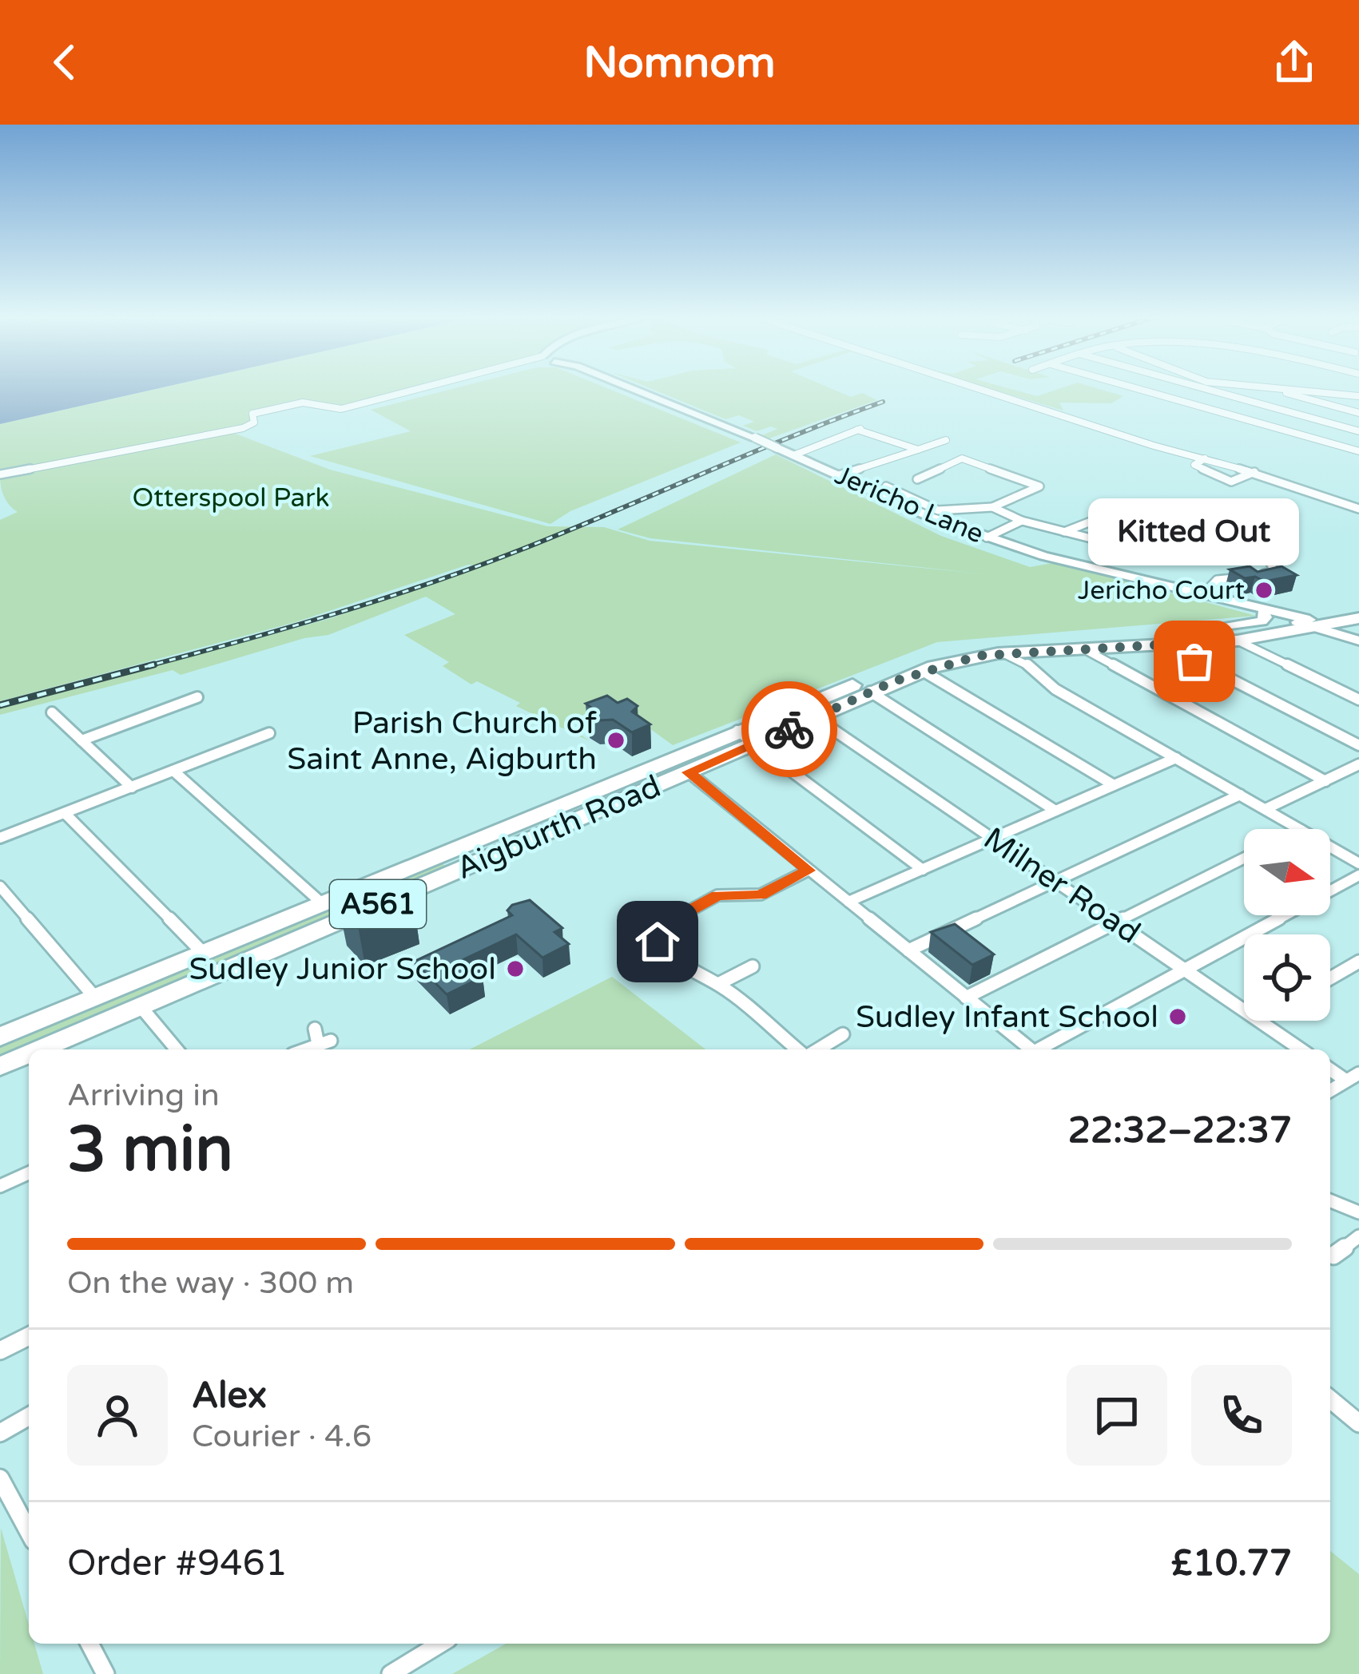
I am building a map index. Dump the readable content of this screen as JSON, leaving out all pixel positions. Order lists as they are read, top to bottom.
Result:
{
  "streets": {
    "highway": ["Aigburth Road", "A561"],
    "street": ["Jericho Lane", "Milner Road"]
  },
  "crossings": [
    ["Jericho Lane", "Aigburth Road"],
    ["Aigburth Road", "Milner Road"]
  ],
  "parks": ["Otterspool Park"],
  "places": [
    "Jericho Court",
    "Kitted Out",
    "Parish Church of Saint Anne, Aigburth",
    "Sudley Junior School",
    "Sudley Infant School"
  ],
  "north": "right",
  "page": {
    "header": "Nomnom",
    "bubble": "Kitted Out",
    "heading": ["3 min", "Arriving in", "22:32–22:37"],
    "panel": [
      "Alex",
      "Courier · 4.6",
      "Order #9461",
      "£10.77"
    ],
    "bar": "On the way · 300 m"
  }
}
